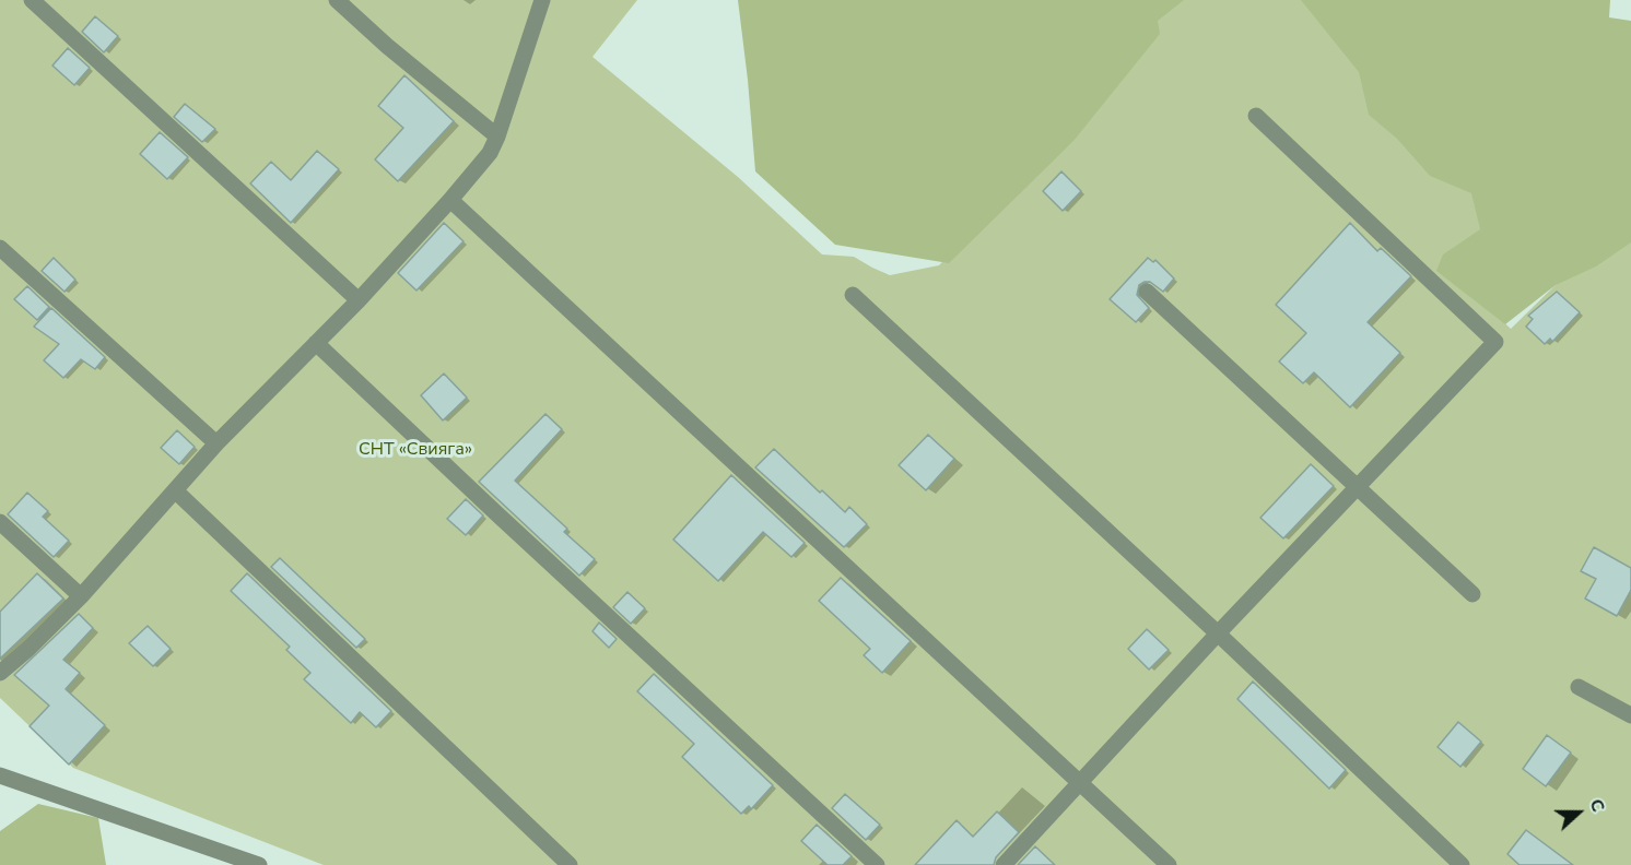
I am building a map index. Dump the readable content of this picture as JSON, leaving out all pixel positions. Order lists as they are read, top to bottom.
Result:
{
  "parks": ["СНТ «Свияга»"],
  "north": "right"
}
